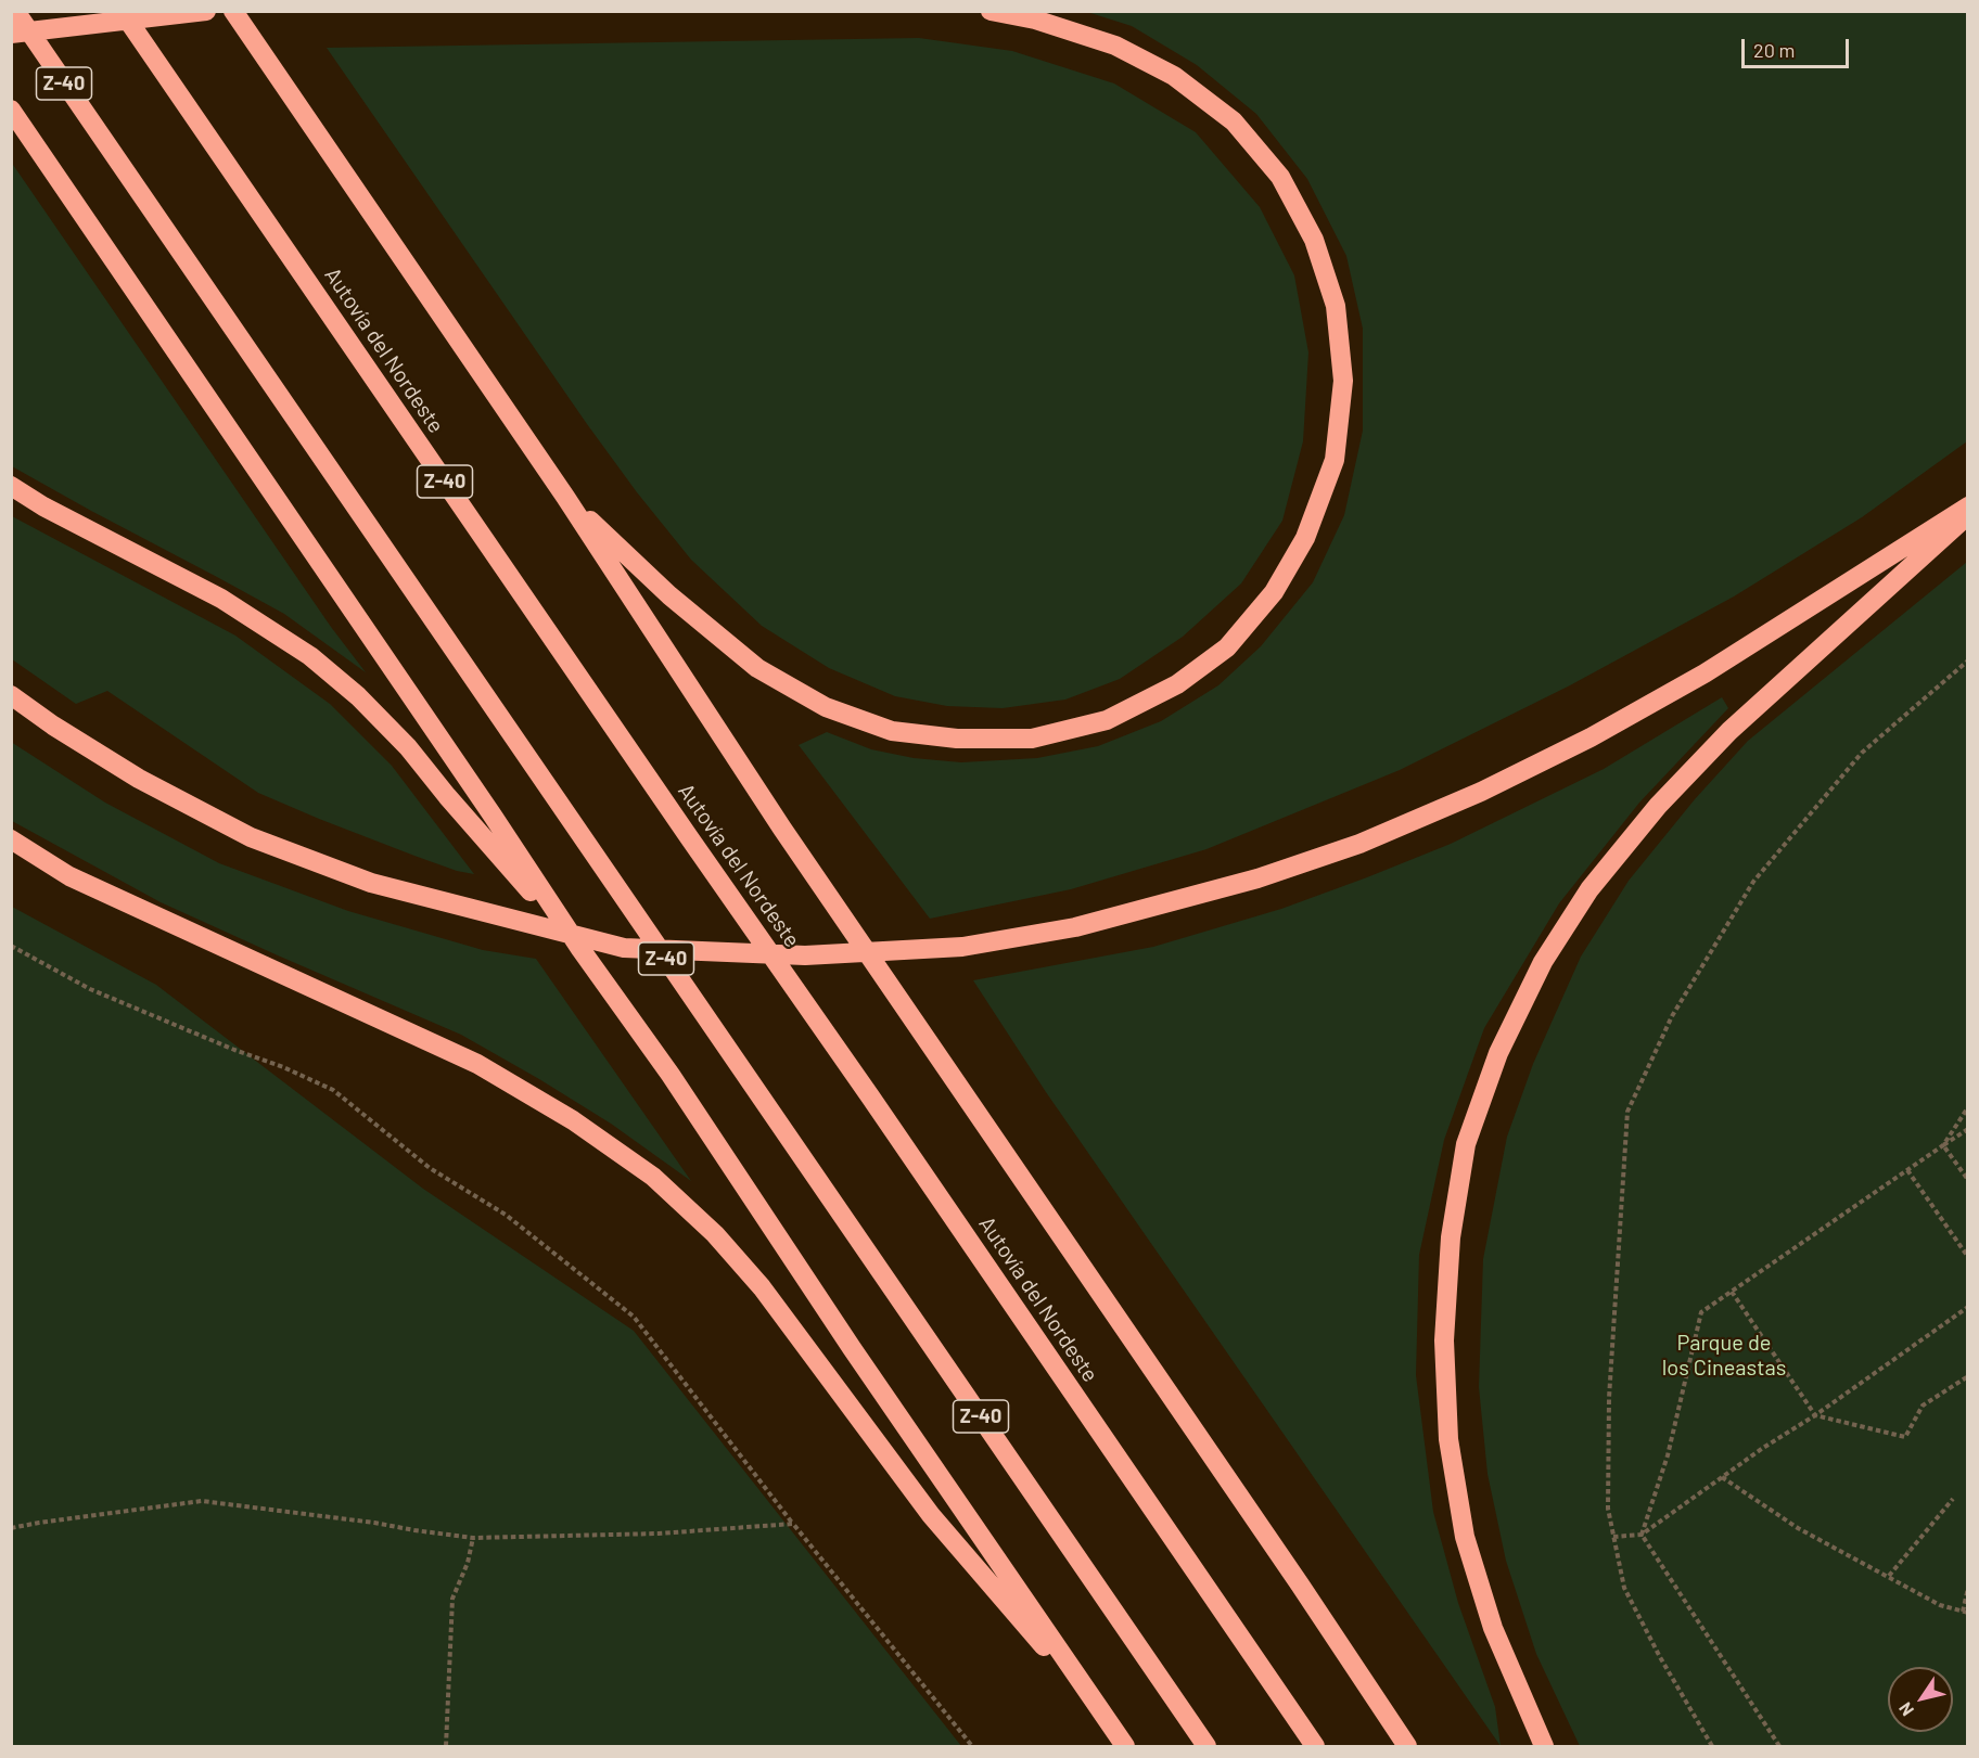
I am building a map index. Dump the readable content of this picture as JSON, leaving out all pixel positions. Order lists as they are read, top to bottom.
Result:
{
  "streets": {
    "highway": ["Z-40", "Autovía del Nordeste"]
  },
  "parks": ["Parque de los Cineastas"],
  "scale_bar": "20 m",
  "north": "bottom left"
}
